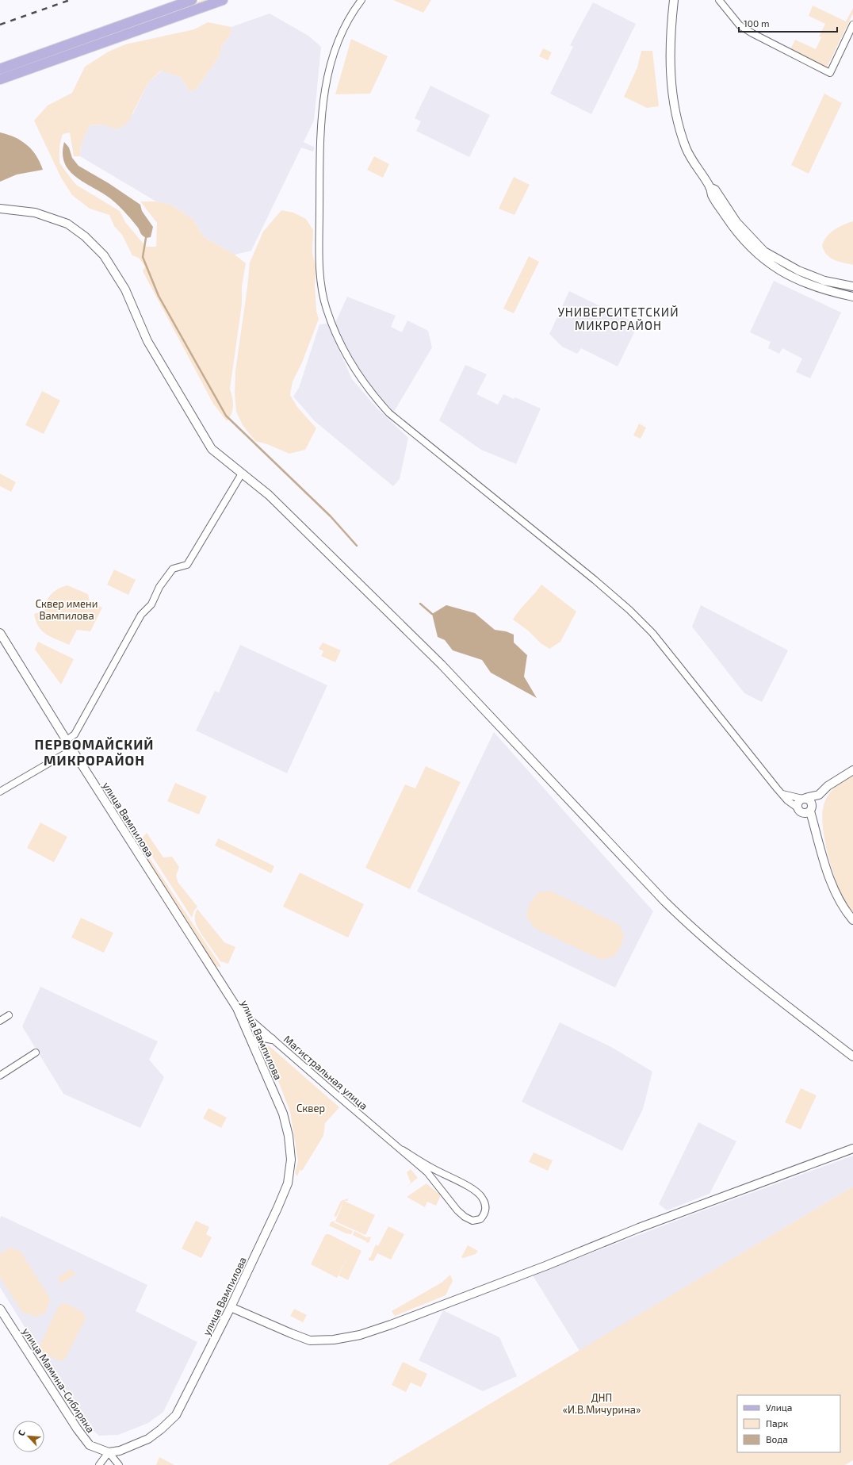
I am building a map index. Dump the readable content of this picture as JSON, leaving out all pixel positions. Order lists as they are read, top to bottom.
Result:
{
  "streets": {
    "street": ["улица Вампилова", "Магистральная улица", "улица Мамина-Сибиряка"]
  },
  "crossings": [
    ["улица Вампилова", "Магистральная улица"],
    ["улица Вампилова", "улица Мамина-Сибиряка"]
  ],
  "districts": ["УНИВЕРСИТЕТСКИЙ МИКРОРАЙОН", "ПЕРВОМАЙСКИЙ МИКРОРАЙОН"],
  "parks": ["Сквер имени Вампилова", "Сквер", "ДНП «И.В.Мичурина»"],
  "legend": ["Улица", "Парк", "Вода"],
  "scale_bar": "100 m",
  "north": "top left"
}
